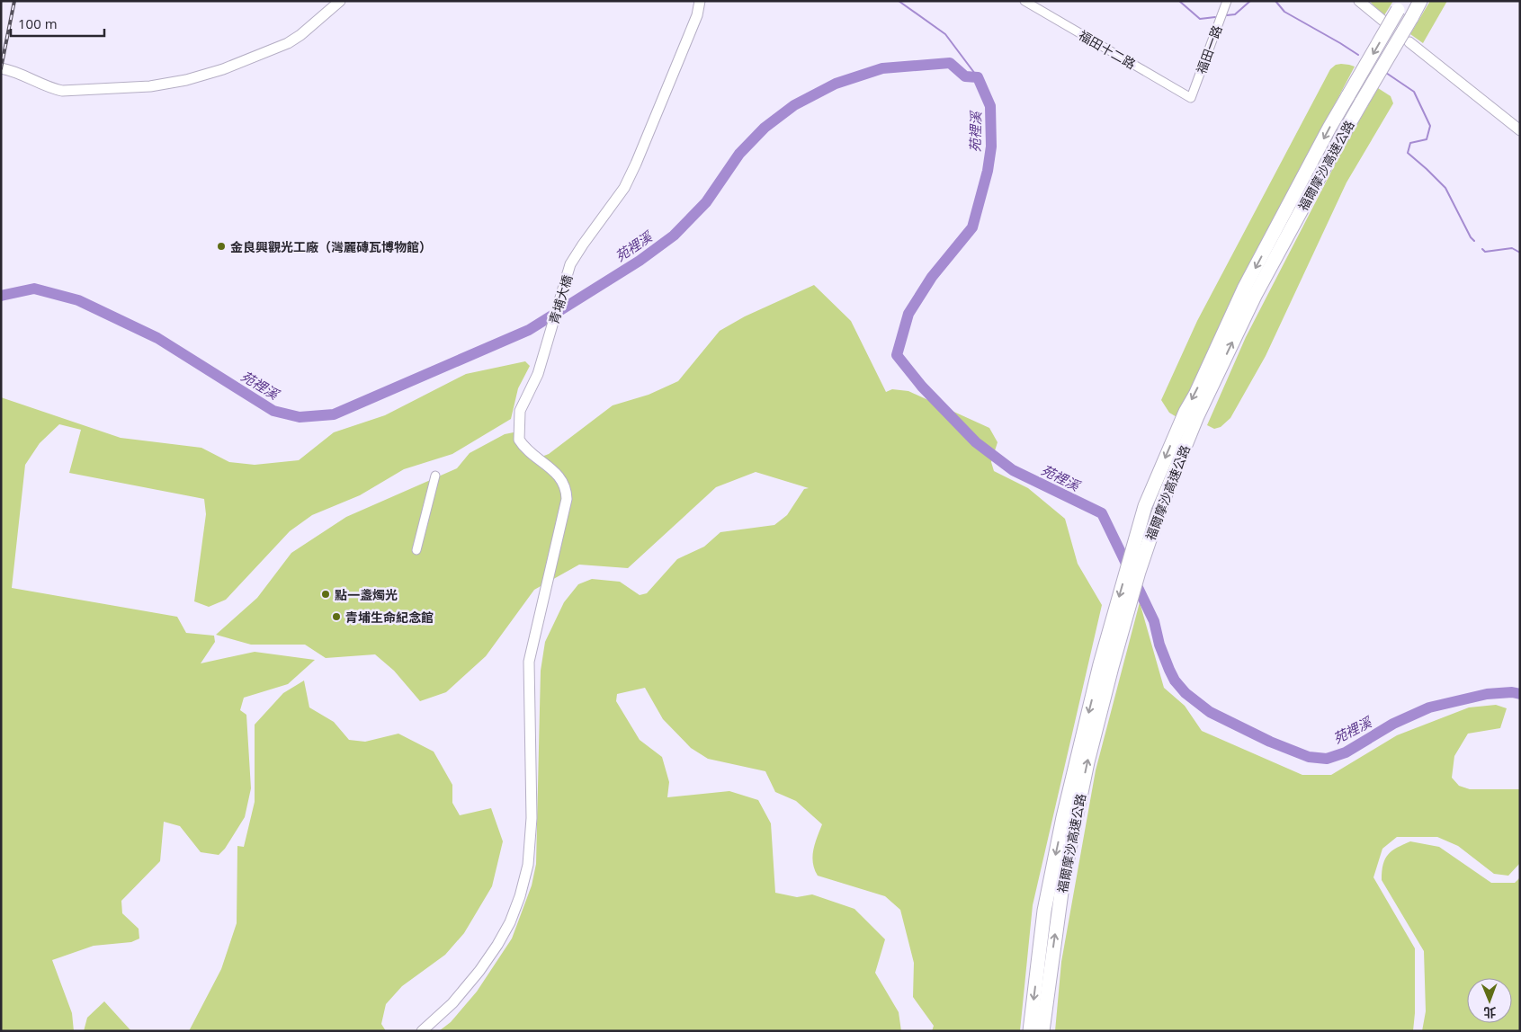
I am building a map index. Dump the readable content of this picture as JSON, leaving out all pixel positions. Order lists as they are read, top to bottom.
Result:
{
  "streets": {
    "highway": ["福爾摩沙高速公路"],
    "main road": ["青埔大橋"],
    "street": ["福田十二路", "福田一路"]
  },
  "crossings": [
    ["福田十二路", "福田一路"]
  ],
  "water": ["苑裡溪"],
  "places": ["金良興觀光工廠（灣麗磚瓦博物館）", "點一盞燭光", "青埔生命紀念館"],
  "scale_bar": "100 m",
  "north": "bottom"
}
